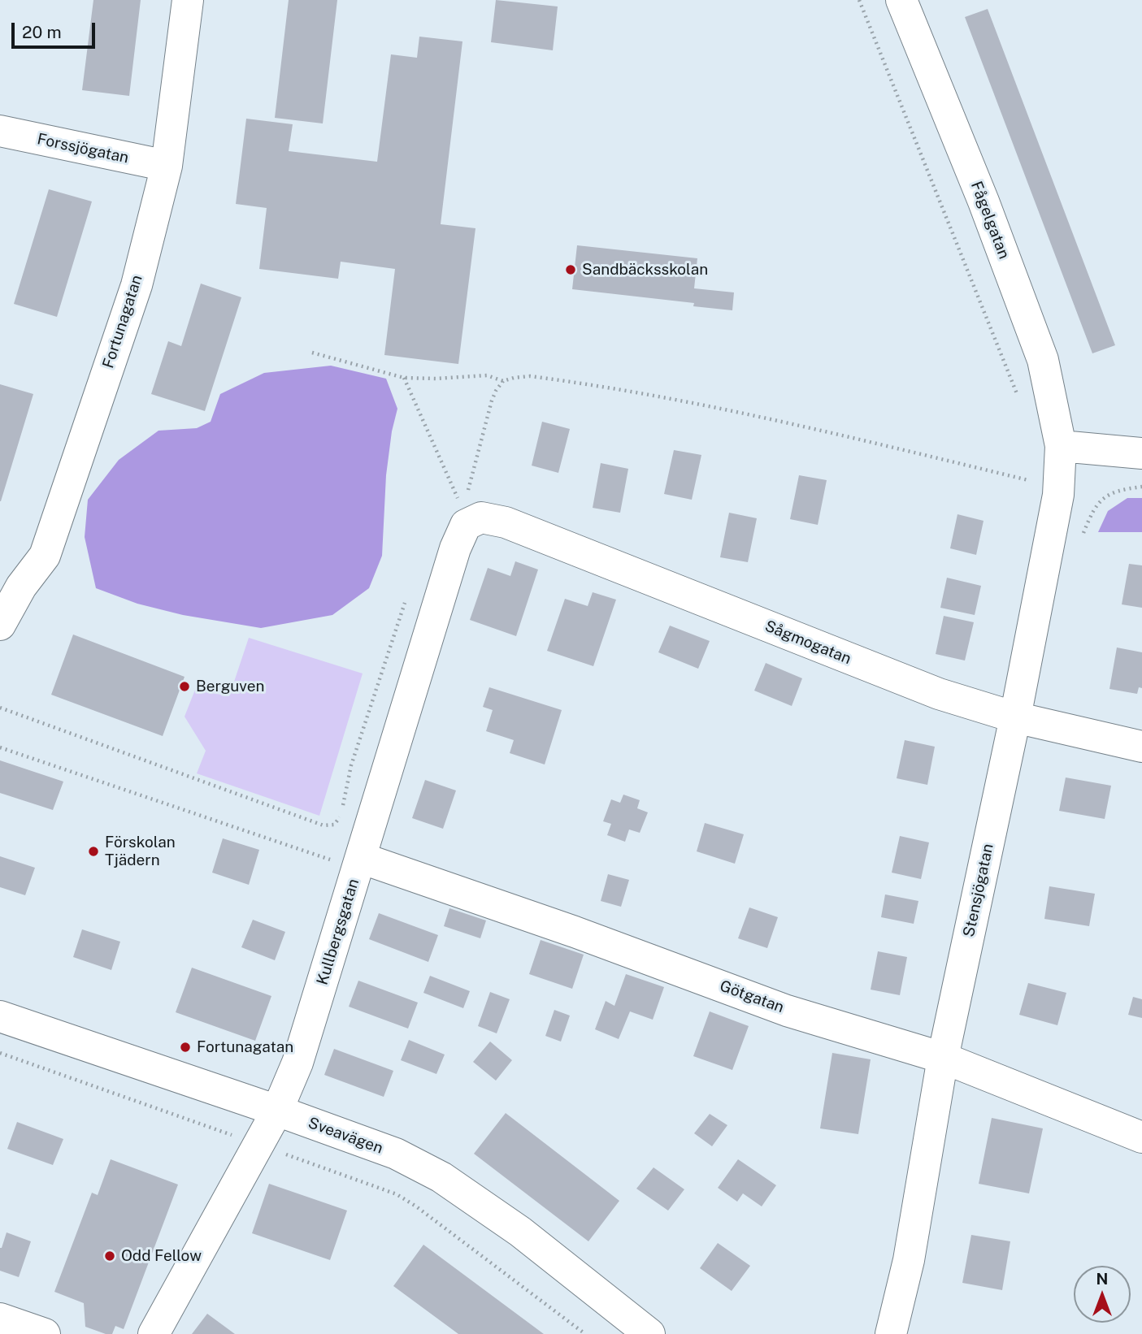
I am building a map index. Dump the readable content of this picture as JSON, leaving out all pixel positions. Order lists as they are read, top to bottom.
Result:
{
  "streets": {
    "street": [
      "Forssjögatan",
      "Fågelgatan",
      "Fortunagatan",
      "Sågmogatan",
      "Stensjögatan",
      "Kullbergsgatan",
      "Götgatan",
      "Sveavägen"
    ]
  },
  "crossings": [
    ["Forssjögatan", "Fortunagatan"],
    ["Fågelgatan", "Stensjögatan"],
    ["Sågmogatan", "Stensjögatan"],
    ["Sågmogatan", "Kullbergsgatan"],
    ["Stensjögatan", "Götgatan"],
    ["Kullbergsgatan", "Götgatan"],
    ["Kullbergsgatan", "Sveavägen"]
  ],
  "places": [
    "Sandbäcksskolan",
    "Berguven",
    "Förskolan Tjädern",
    "Fortunagatan",
    "Odd Fellow"
  ],
  "scale_bar": "20 m",
  "north": "top"
}
